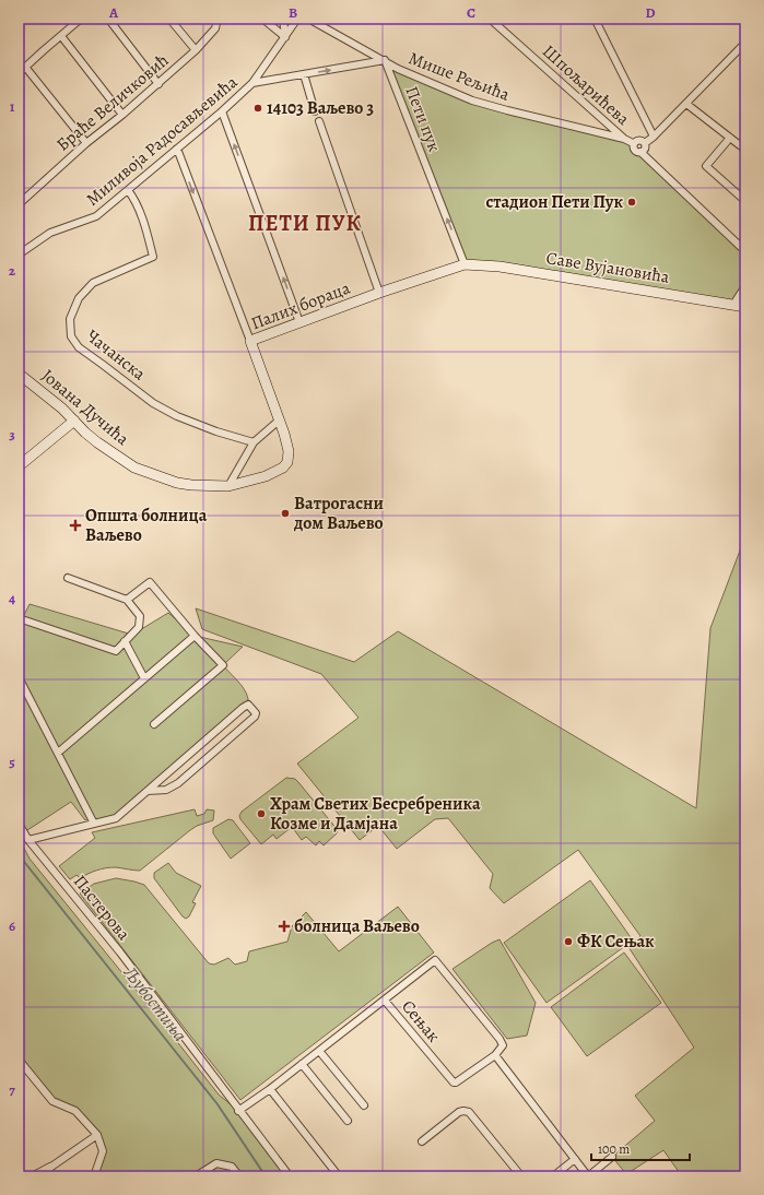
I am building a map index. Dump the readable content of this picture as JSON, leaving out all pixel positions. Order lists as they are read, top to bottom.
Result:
{
  "streets": {
    "street": [
      "Мише Рељића",
      "Шпољарићева",
      "Браће Величковић",
      "Пети пук",
      "Миливоја Радосављевића",
      "Саве Вујановића",
      "Палих бораца",
      "Чачанска",
      "Јована Дучића",
      "Пастерова",
      "Сењак"
    ]
  },
  "crossings": [
    ["Мише Рељића", "Шпољарићева"],
    ["Мише Рељића", "Пети пук"],
    ["Пети пук", "Саве Вујановића"],
    ["Пети пук", "Палих бораца"],
    ["Миливоја Радосављевића", "Чачанска"],
    ["Саве Вујановића", "Палих бораца"],
    ["Палих бораца", "Јована Дучића"]
  ],
  "one_way": ["Пети пук"],
  "districts": ["ПЕТИ ПУК"],
  "water": ["Љубостиња"],
  "places": {
    "other": [
      "14103 Ваљево 3",
      "стадион Пети Пук",
      "Ватрогасни дом Ваљево",
      "Храм Светих Бесребреника Козме и Дамјана",
      "ФК Сењак"
    ],
    "health": ["Општа болница Ваљево", "болница Ваљево"]
  },
  "scale_bar": "100 m",
  "grid": {
    "columns": [
      "A",
      "B",
      "C",
      "D"
    ],
    "rows": [
      "1",
      "2",
      "3",
      "4",
      "5",
      "6",
      "7"
    ]
  }
}
